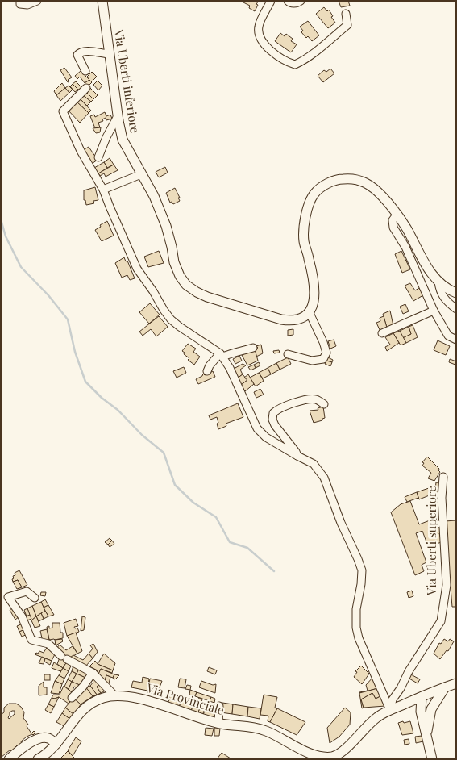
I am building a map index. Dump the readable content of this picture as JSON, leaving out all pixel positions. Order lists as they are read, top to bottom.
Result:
{
  "streets": {
    "main road": ["Via Uberti inferiore", "Via Provinciale"],
    "street": ["Via Uberti superiore"]
  },
  "crossings": [
    ["Via Uberti superiore", "Via Provinciale"]
  ]
}
